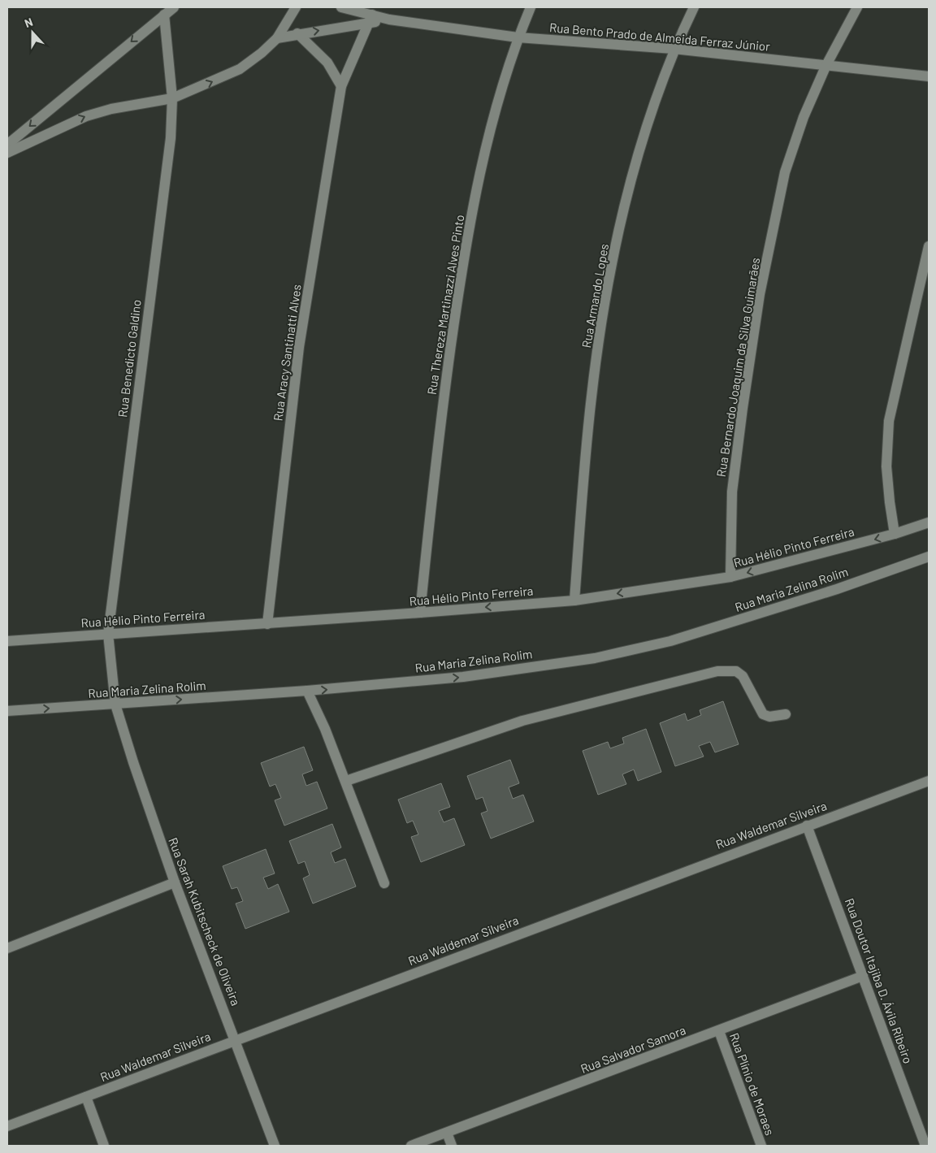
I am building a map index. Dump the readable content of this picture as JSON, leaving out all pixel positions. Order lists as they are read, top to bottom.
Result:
{
  "streets": {
    "street": [
      "Rua Bento Prado de Almeida Ferraz Júnior",
      "Rua Armando Lopes",
      "Rua Thereza Martinazzi Alves Pinto",
      "Rua Aracy Santinatti Alves",
      "Rua Benedicto Galdino",
      "Rua Bernardo Joaquim da Silva Guimarães",
      "Rua Hélio Pinto Ferreira",
      "Rua Maria Zelina Rolim",
      "Rua Waldemar Silveira",
      "Rua Sarah Kubitscheck de Oliveira",
      "Rua Doutor Itajiba D. Ávila Ribeiro",
      "Rua Salvador Samora",
      "Rua Plínio de Moraes"
    ]
  },
  "crossings": [
    ["Rua Bento Prado de Almeida Ferraz Júnior", "Rua Armando Lopes"],
    ["Rua Bento Prado de Almeida Ferraz Júnior", "Rua Thereza Martinazzi Alves Pinto"],
    ["Rua Bento Prado de Almeida Ferraz Júnior", "Rua Aracy Santinatti Alves"],
    ["Rua Bento Prado de Almeida Ferraz Júnior", "Rua Bernardo Joaquim da Silva Guimarães"],
    ["Rua Armando Lopes", "Rua Hélio Pinto Ferreira"],
    ["Rua Thereza Martinazzi Alves Pinto", "Rua Hélio Pinto Ferreira"],
    ["Rua Aracy Santinatti Alves", "Rua Hélio Pinto Ferreira"],
    ["Rua Benedicto Galdino", "Rua Hélio Pinto Ferreira"],
    ["Rua Benedicto Galdino", "Rua Maria Zelina Rolim"],
    ["Rua Benedicto Galdino", "Rua Sarah Kubitscheck de Oliveira"],
    ["Rua Bernardo Joaquim da Silva Guimarães", "Rua Hélio Pinto Ferreira"],
    ["Rua Maria Zelina Rolim", "Rua Sarah Kubitscheck de Oliveira"],
    ["Rua Waldemar Silveira", "Rua Sarah Kubitscheck de Oliveira"],
    ["Rua Waldemar Silveira", "Rua Doutor Itajiba D. Ávila Ribeiro"],
    ["Rua Doutor Itajiba D. Ávila Ribeiro", "Rua Salvador Samora"],
    ["Rua Salvador Samora", "Rua Plínio de Moraes"]
  ],
  "one_way": ["Rua Hélio Pinto Ferreira"],
  "north": "top"
}
